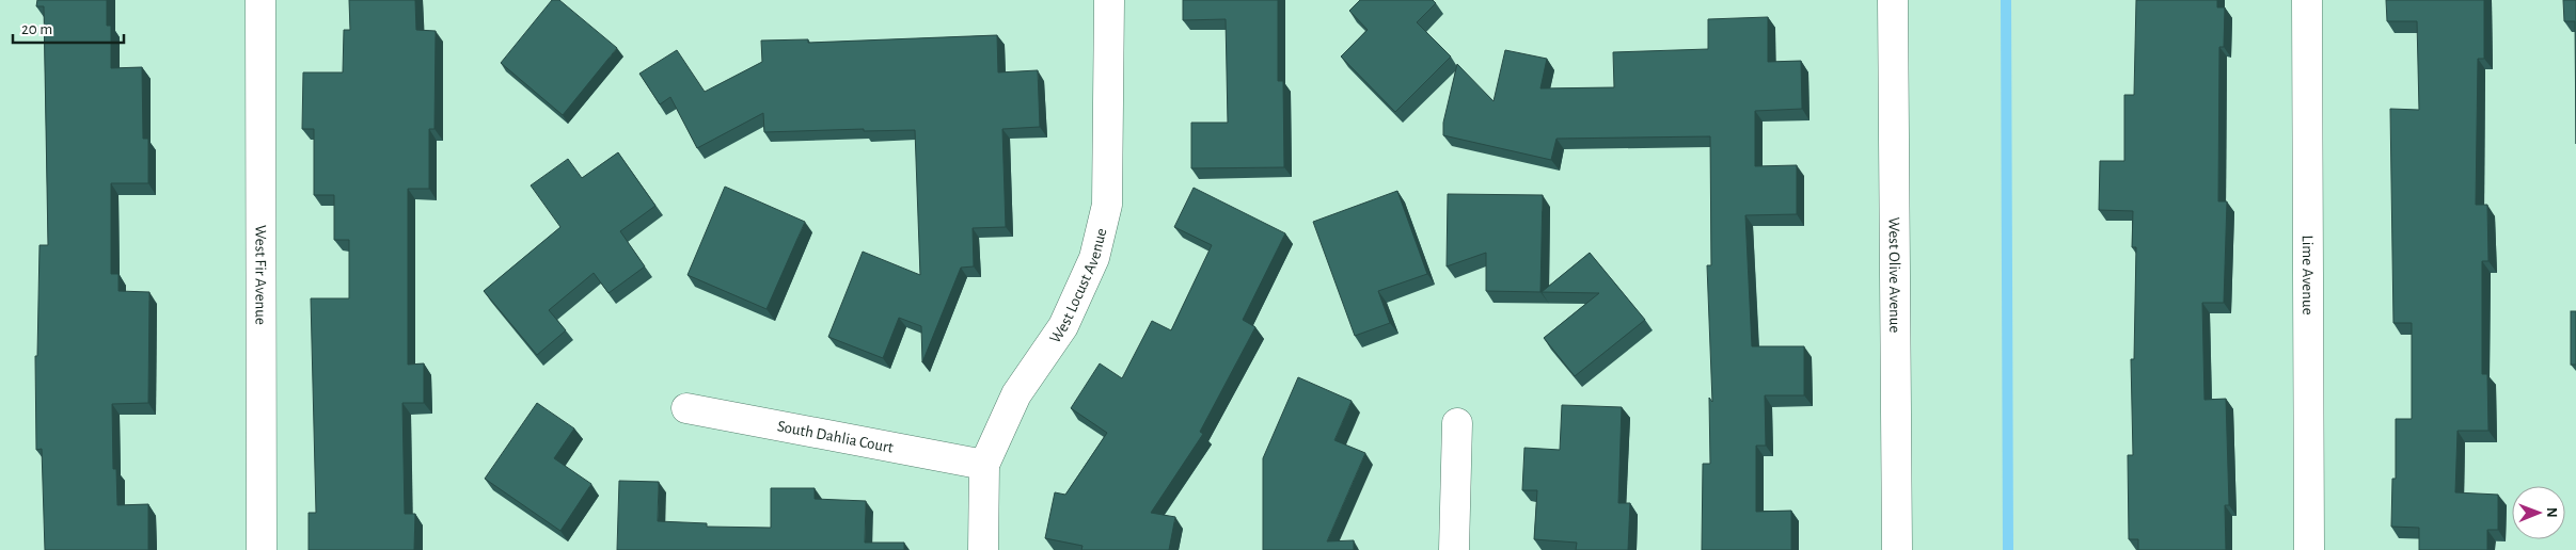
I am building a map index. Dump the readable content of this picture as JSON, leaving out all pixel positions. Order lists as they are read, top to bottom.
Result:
{
  "streets": {
    "street": [
      "West Fir Avenue",
      "West Olive Avenue",
      "Lime Avenue",
      "West Locust Avenue",
      "South Dahlia Court"
    ]
  },
  "crossings": [
    ["West Locust Avenue", "South Dahlia Court"]
  ],
  "scale_bar": "20 m",
  "north": "right"
}
